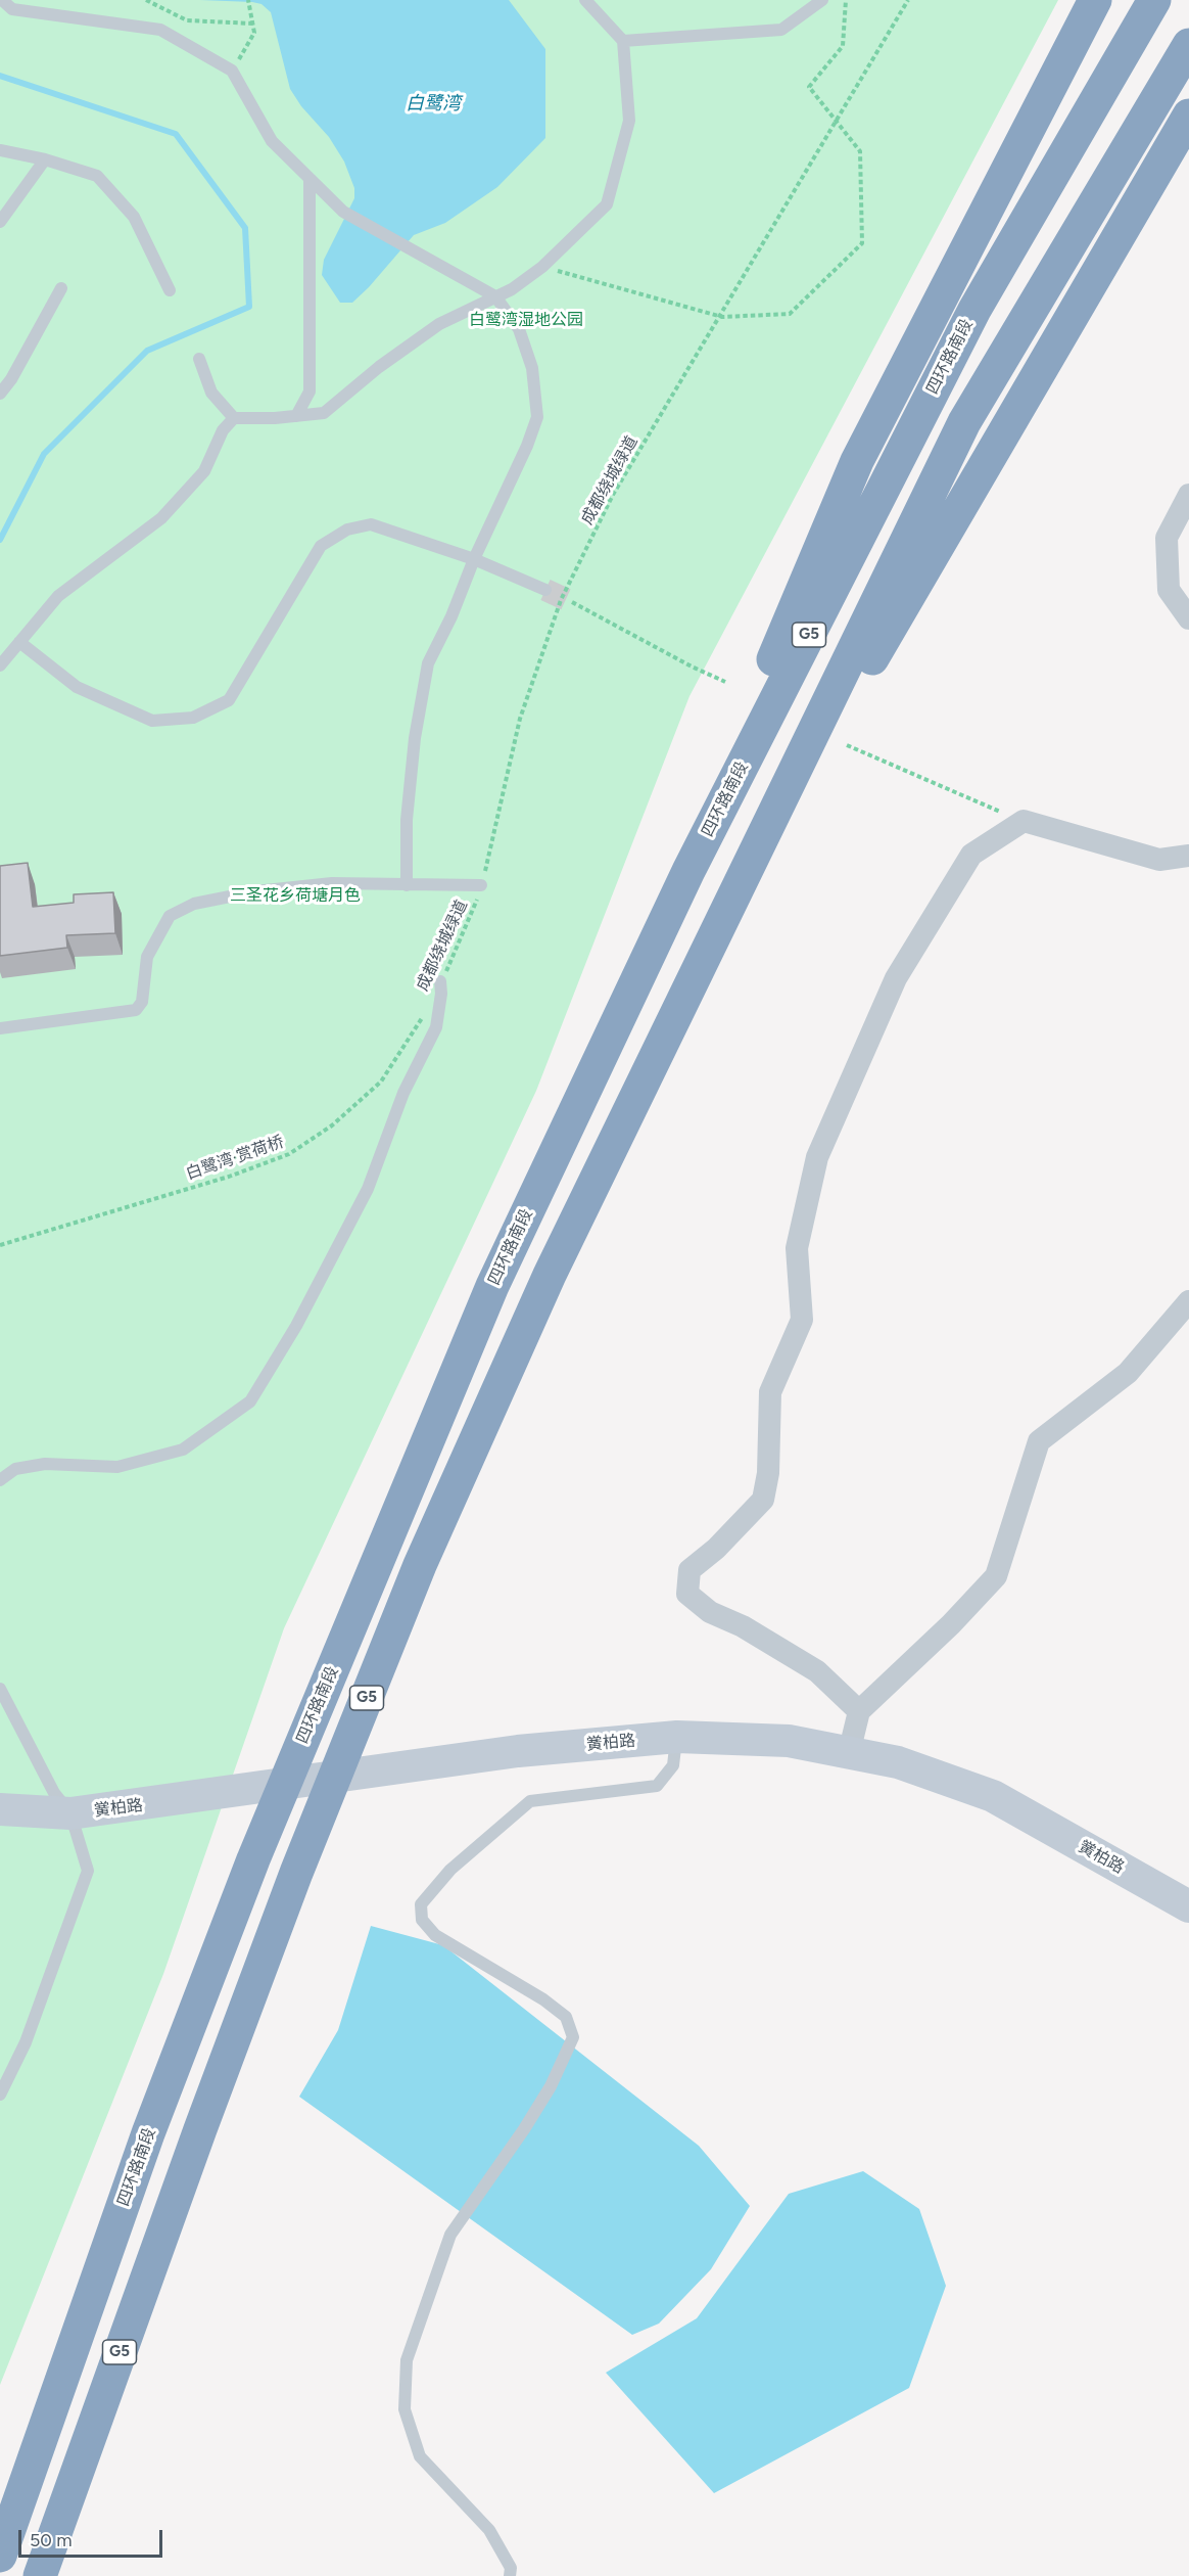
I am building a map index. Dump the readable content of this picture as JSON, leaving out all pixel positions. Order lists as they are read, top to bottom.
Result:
{
  "streets": {
    "highway": ["四环路南段", "G5"],
    "street": ["黉柏路"],
    "path": ["成都绕城绿道", "白鹭湾·赏荷桥"]
  },
  "crossings": [
    ["成都绕城绿道", "白鹭湾·赏荷桥"]
  ],
  "water": ["白鹭湾"],
  "parks": ["白鹭湾湿地公园", "三圣花乡荷塘月色"],
  "scale_bar": "50 m"
}
